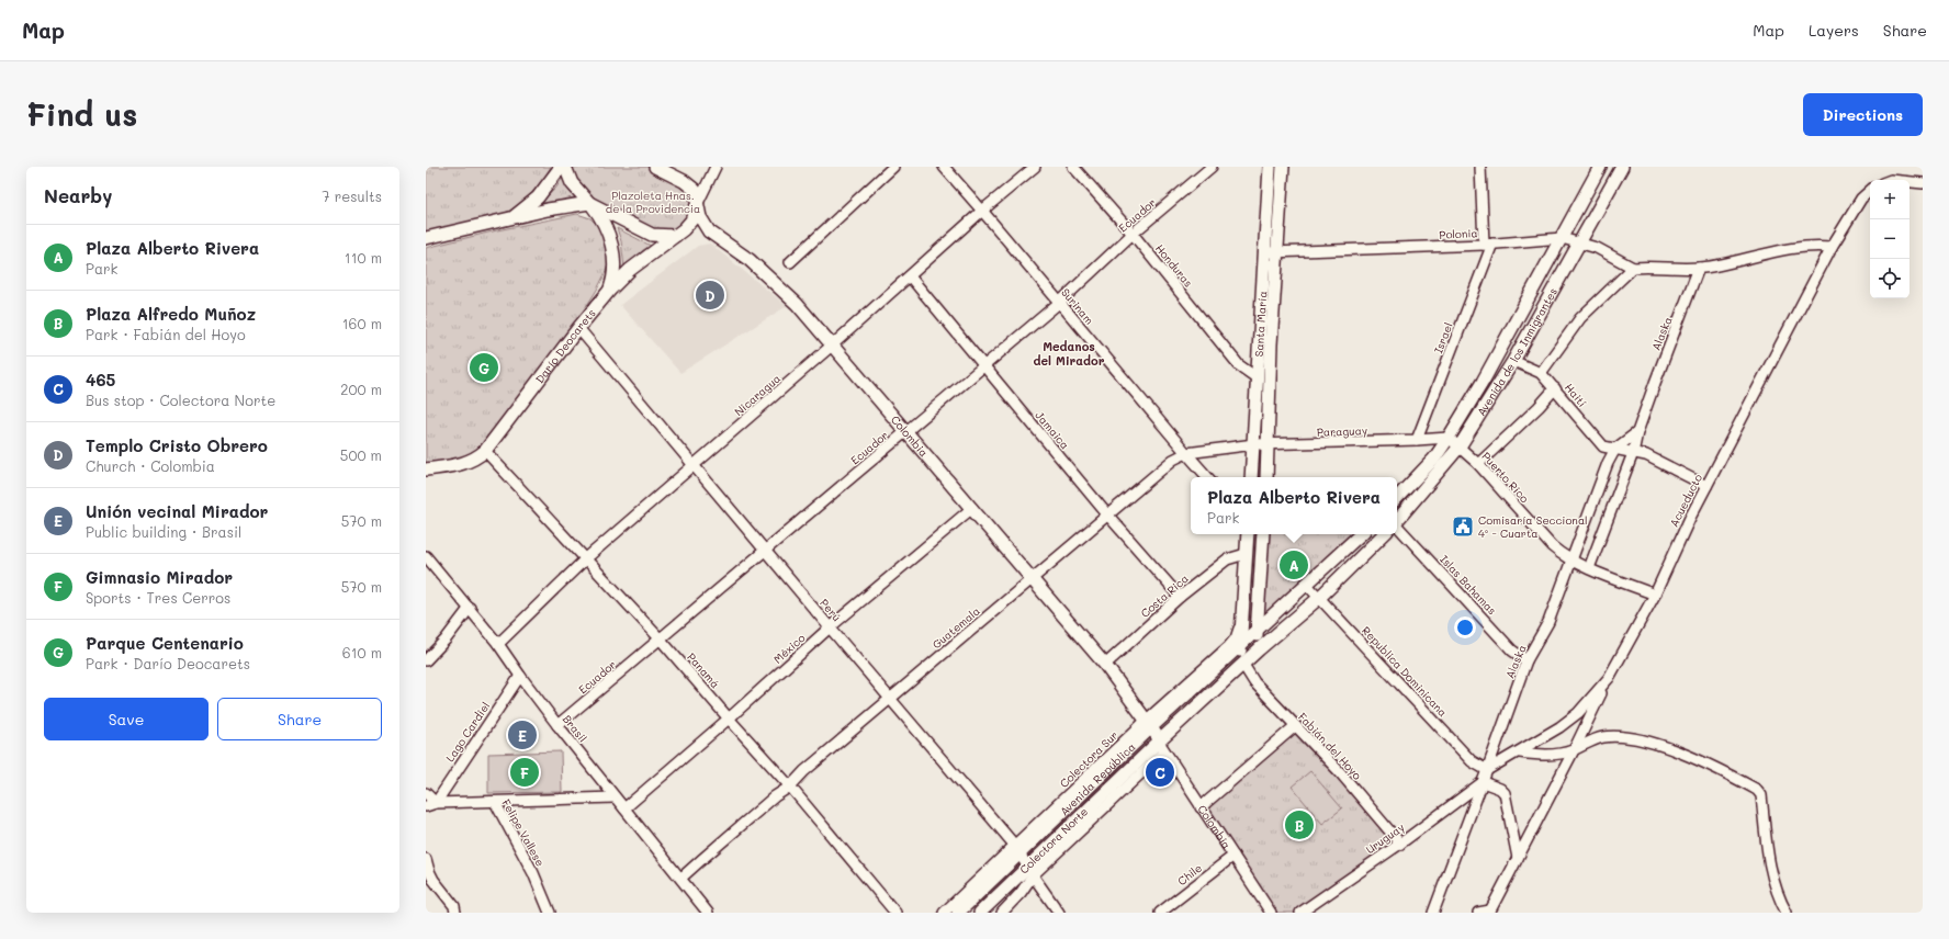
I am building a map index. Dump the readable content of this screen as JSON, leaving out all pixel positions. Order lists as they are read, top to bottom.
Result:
{
  "streets": {
    "street": [
      "Ecuador",
      "Polonia",
      "Honduras",
      "Surinam",
      "Santa María",
      "Alaska",
      "Israel",
      "Darío Deocarets",
      "Avenida de los Inmigrantes",
      "Nicaragua",
      "Haití",
      "Jamaica",
      "Paraguay",
      "Colombia",
      "Puerto Rico",
      "Acueducto",
      "Islas Bahamas",
      "Costa Rica",
      "Perú",
      "Guatemala",
      "México",
      "Panamá",
      "Republica Dominicana",
      "Brasil",
      "Lago Cardiel",
      "Fabián del Hoyo",
      "Avenida República",
      "Felipe Vallese",
      "Uruguay",
      "Colectora Norte",
      "Chile"
    ]
  },
  "crossings": [
    ["Ecuador", "Honduras"],
    ["Ecuador", "Surinam"],
    ["Ecuador", "Jamaica"],
    ["Ecuador", "Colombia"],
    ["Ecuador", "Perú"],
    ["Ecuador", "Panamá"],
    ["Ecuador", "Brasil"],
    ["Polonia", "Santa María"],
    ["Polonia", "Israel"],
    ["Polonia", "Avenida de los Inmigrantes"],
    ["Honduras", "Santa María"],
    ["Surinam", "Nicaragua"],
    ["Surinam", "Guatemala"],
    ["Santa María", "Paraguay"],
    ["Santa María", "Guatemala"],
    ["Alaska", "Haití"],
    ["Alaska", "Puerto Rico"],
    ["Alaska", "Acueducto"],
    ["Alaska", "Islas Bahamas"],
    ["Alaska", "Republica Dominicana"],
    ["Alaska", "Uruguay"],
    ["Israel", "Paraguay"],
    ["Darío Deocarets", "Colombia"],
    ["Darío Deocarets", "Perú"],
    ["Darío Deocarets", "Panamá"],
    ["Avenida de los Inmigrantes", "Haití"],
    ["Avenida de los Inmigrantes", "Paraguay"],
    ["Avenida de los Inmigrantes", "Puerto Rico"],
    ["Avenida de los Inmigrantes", "Republica Dominicana"],
    ["Avenida de los Inmigrantes", "Avenida República"],
    ["Nicaragua", "Jamaica"],
    ["Nicaragua", "Colombia"],
    ["Nicaragua", "Perú"],
    ["Nicaragua", "Panamá"],
    ["Nicaragua", "Brasil"],
    ["Haití", "Acueducto"],
    ["Jamaica", "Costa Rica"],
    ["Jamaica", "Guatemala"],
    ["Paraguay", "Puerto Rico"],
    ["Paraguay", "Guatemala"],
    ["Colombia", "Costa Rica"],
    ["Colombia", "Guatemala"],
    ["Colombia", "México"],
    ["Colombia", "Avenida República"],
    ["Colombia", "Chile"],
    ["Puerto Rico", "Acueducto"],
    ["Acueducto", "Republica Dominicana"],
    ["Perú", "Guatemala"],
    ["Perú", "México"],
    ["Perú", "Avenida República"],
    ["Perú", "Colectora Norte"],
    ["Guatemala", "Panamá"],
    ["Guatemala", "Brasil"],
    ["México", "Panamá"],
    ["México", "Brasil"],
    ["Brasil", "Lago Cardiel"],
    ["Lago Cardiel", "Felipe Vallese"],
    ["Fabián del Hoyo", "Avenida República"],
    ["Fabián del Hoyo", "Uruguay"],
    ["Avenida República", "Colectora Norte"]
  ],
  "districts": ["Medanos del Mirador"],
  "parks": ["Plazoleta Hnas. de la Providencia"],
  "places": {
    "public building": ["Comisaría Seccional 4º - Cuarta"]
  },
  "page": {
    "header": "Map",
    "nav": ["Map", "Layers", "Share"],
    "buttons": [
      "Directions",
      ["Save", "Share"]
    ],
    "title": "Find us",
    "heading": ["Nearby", "7 results"],
    "map_buttons": ["+", "−"],
    "list": [
      {
        "mark": "A",
        "name": "Plaza Alberto Rivera",
        "note": "Park",
        "value": "110 m"
      },
      {
        "mark": "B",
        "name": "Plaza Alfredo Muñoz",
        "note": "Park · Fabián del Hoyo",
        "value": "160 m"
      },
      {
        "mark": "C",
        "name": "465",
        "note": "Bus stop · Colectora Norte",
        "value": "200 m"
      },
      {
        "mark": "D",
        "name": "Templo Cristo Obrero",
        "note": "Church · Colombia",
        "value": "500 m"
      },
      {
        "mark": "E",
        "name": "Unión vecinal Mirador",
        "note": "Public building · Brasil",
        "value": "570 m"
      },
      {
        "mark": "F",
        "name": "Gimnasio Mirador",
        "note": "Sports · Tres Cerros",
        "value": "570 m"
      },
      {
        "mark": "G",
        "name": "Parque Centenario",
        "note": "Park · Darío Deocarets",
        "value": "610 m"
      }
    ],
    "pins": [
      "D",
      "G",
      "A",
      "E",
      "C",
      "F",
      "B"
    ],
    "popup": ["Plaza Alberto Rivera", "Park"]
  }
}
